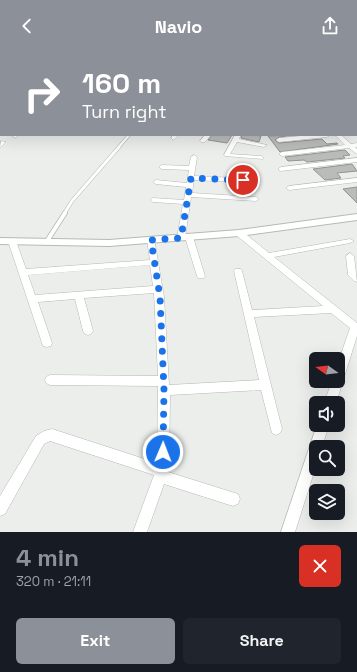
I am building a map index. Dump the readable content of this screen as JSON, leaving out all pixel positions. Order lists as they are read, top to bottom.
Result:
{
  "north": "left",
  "page": {
    "header": "Navio",
    "turn": ["160 m", "Turn right"],
    "heading": ["4 min", "320 m · 21:11"],
    "buttons": ["Exit", "Share"]
  }
}
